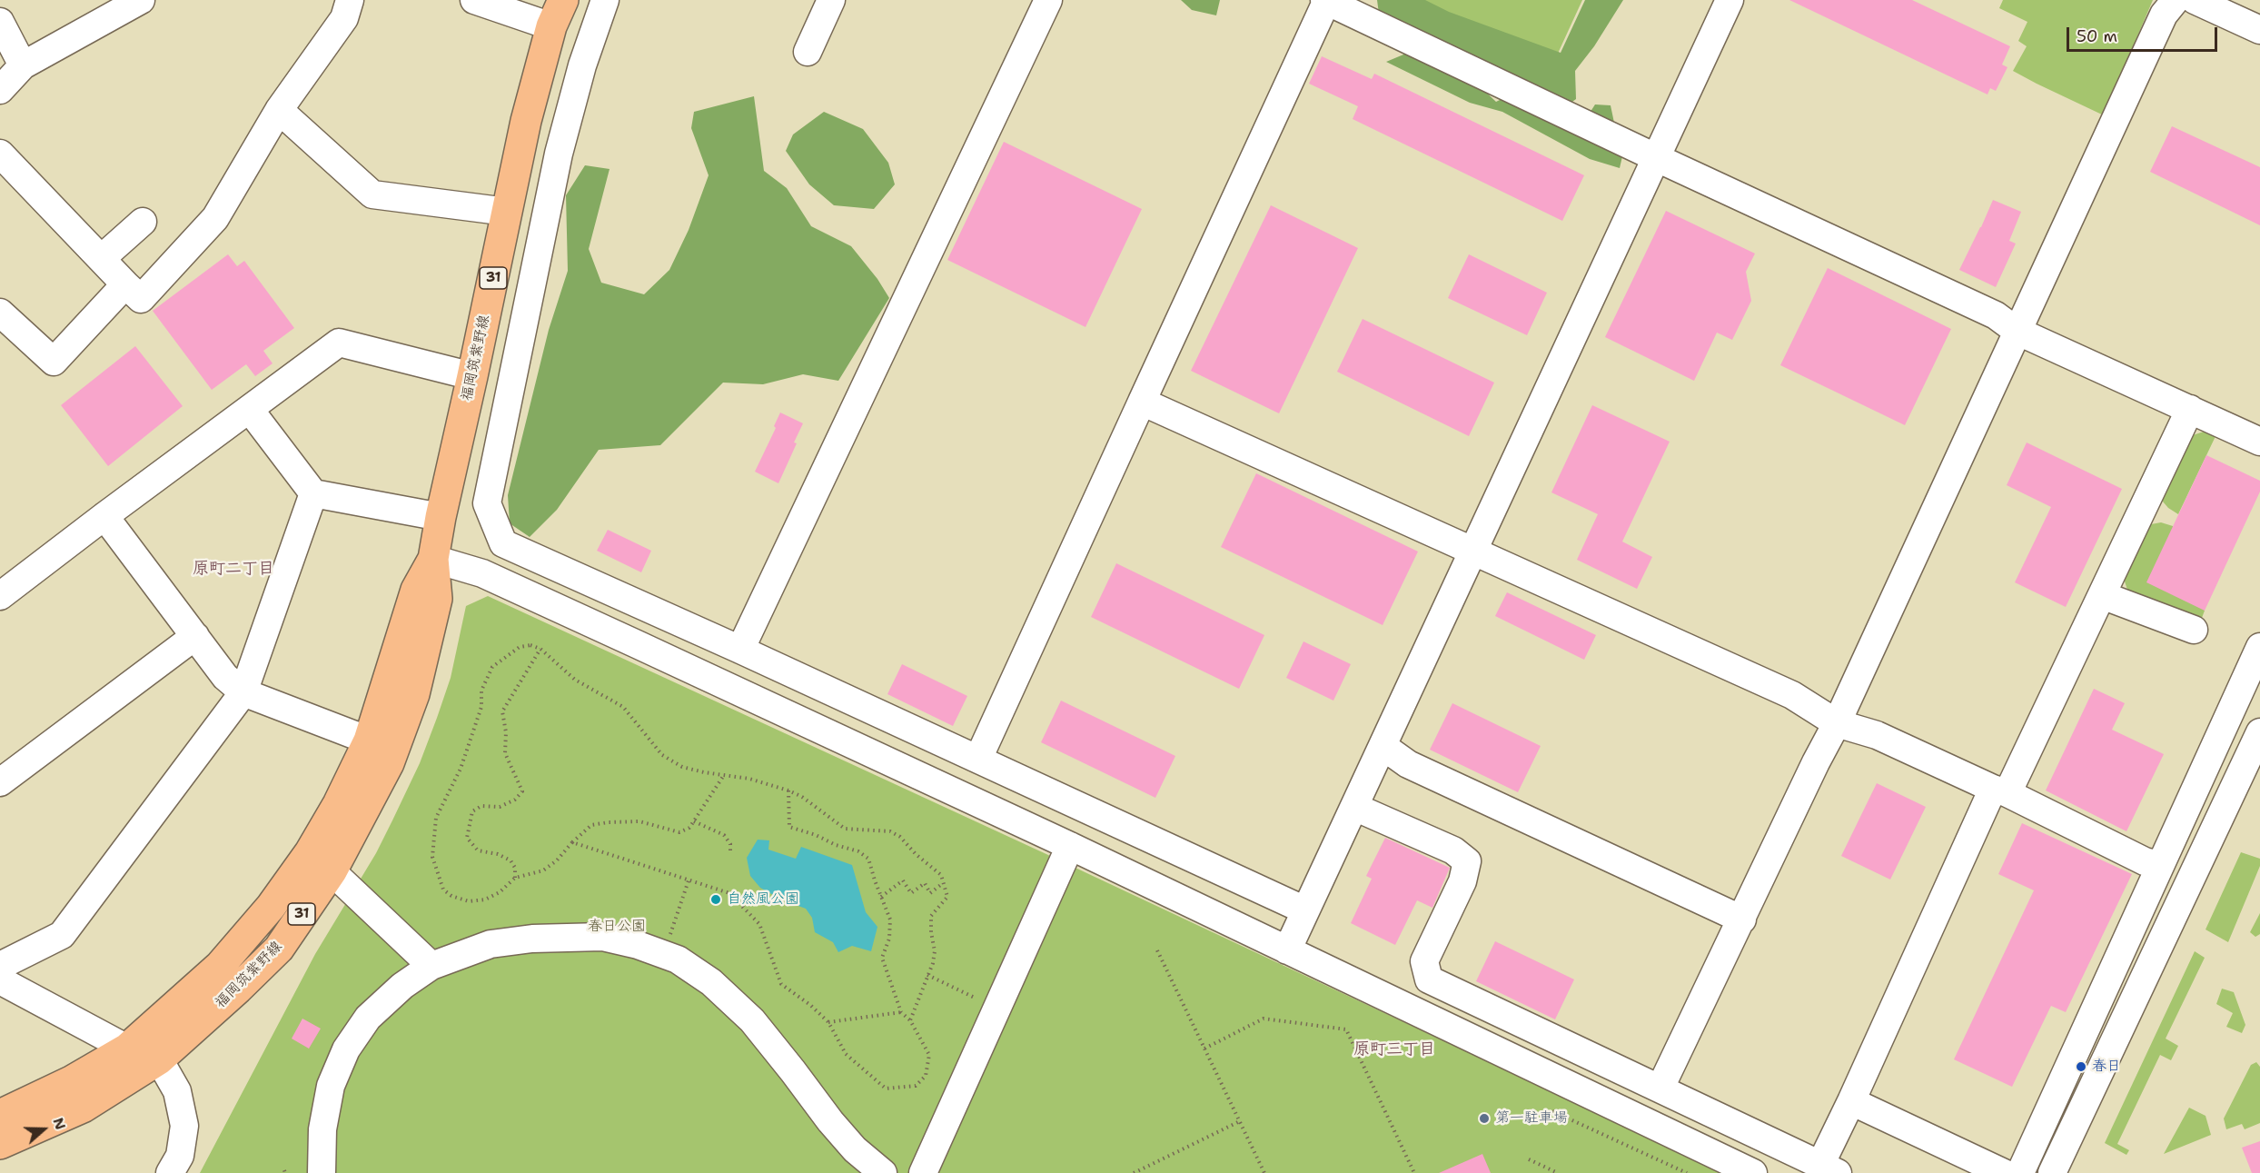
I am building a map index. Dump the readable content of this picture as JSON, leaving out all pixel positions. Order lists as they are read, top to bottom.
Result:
{
  "streets": {
    "main road": ["31", "福岡筑紫野線"]
  },
  "districts": ["原町二丁目", "原町三丁目"],
  "parks": ["春日公園"],
  "places": ["自然風公園", "春日", "第一駐車場"],
  "scale_bar": "50 m",
  "north": "right"
}
